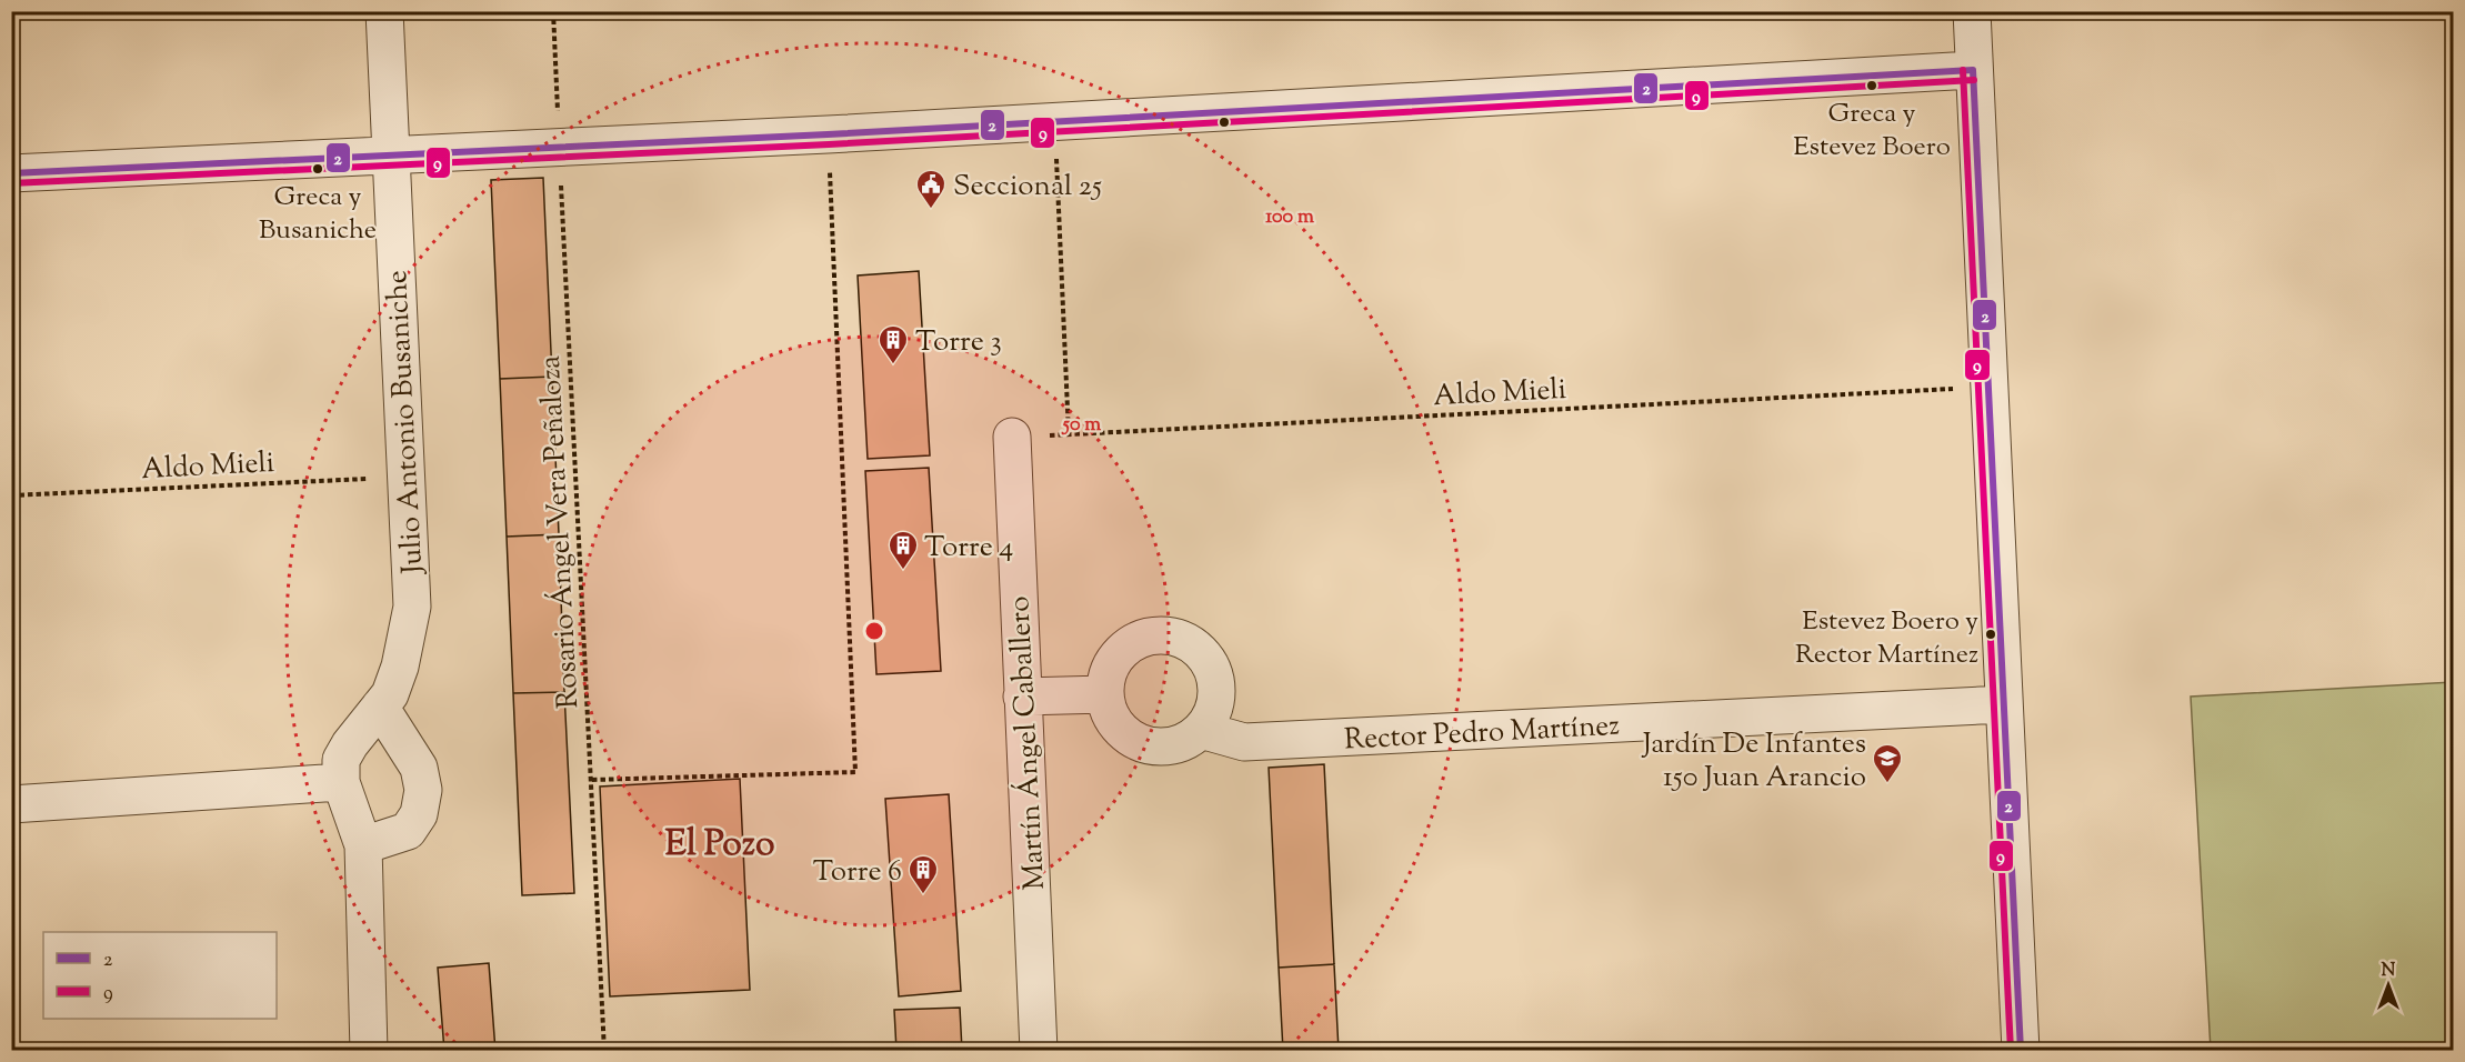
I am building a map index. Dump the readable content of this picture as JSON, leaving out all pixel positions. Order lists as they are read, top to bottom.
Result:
{
  "streets": {
    "street": ["Julio Antonio Busaniche", "Rector Pedro Martínez", "Martín Ángel Caballero"],
    "path": ["Aldo Mieli", "Rosario Ángel Vera Peñaloza"]
  },
  "crossings": [
    ["Aldo Mieli", "Julio Antonio Busaniche"],
    ["Aldo Mieli", "Martín Ángel Caballero"]
  ],
  "districts": ["El Pozo"],
  "places": {
    "other": ["Greca y Estevez Boero", "Greca y Busaniche", "Estevez Boero y Rector Martínez"],
    "public building": ["Seccional 25"],
    "building": ["Torre 3", "Torre 4", "Torre 6"],
    "school or university": ["Jardín De Infantes 150 Juan Arancio"]
  },
  "lines": ["transit line 2", "transit line 9"],
  "legend": ["2", "9"],
  "north": "top",
  "rings": ["100 m", "50 m"]
}
